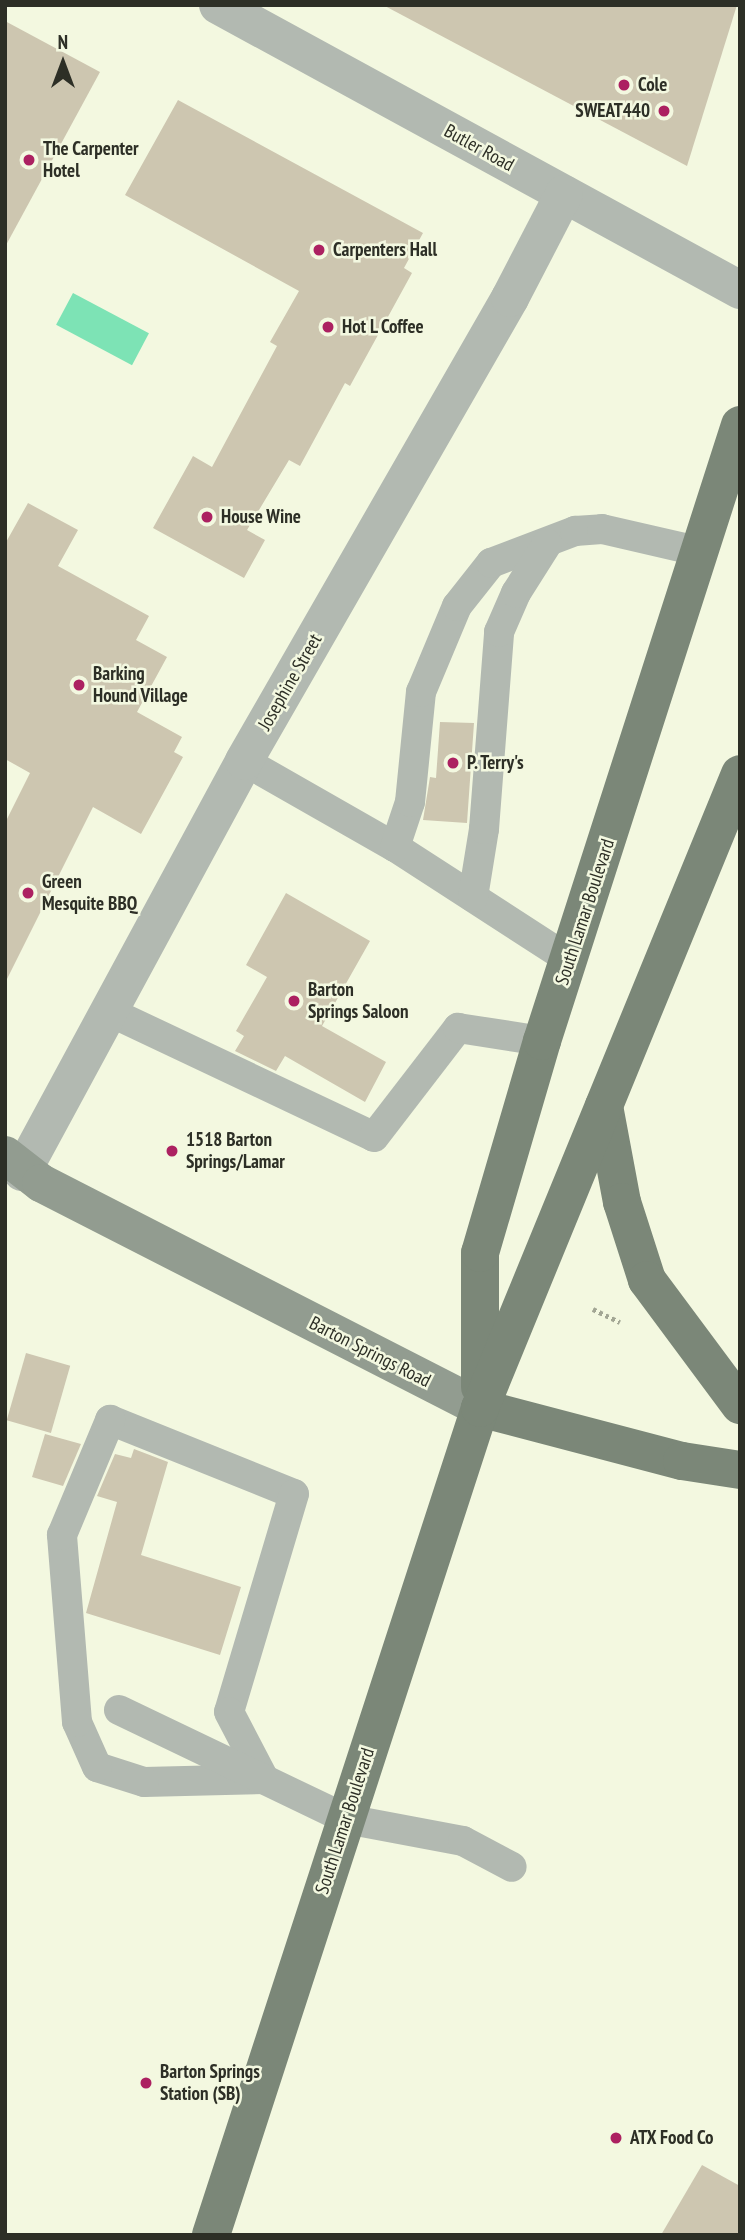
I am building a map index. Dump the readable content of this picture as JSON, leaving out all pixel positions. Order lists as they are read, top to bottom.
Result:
{
  "streets": {
    "main road": ["South Lamar Boulevard", "Barton Springs Road"],
    "street": ["Butler Road", "Josephine Street"]
  },
  "crossings": [
    ["Butler Road", "Josephine Street"],
    ["Josephine Street", "Barton Springs Road"],
    ["South Lamar Boulevard", "Barton Springs Road"]
  ],
  "places": [
    "Cole",
    "SWEAT440",
    "The Carpenter Hotel",
    "Carpenters Hall",
    "Hot L Coffee",
    "House Wine",
    "Barking Hound Village",
    "P. Terry's",
    "Green Mesquite BBQ",
    "Barton Springs Saloon",
    "1518 Barton Springs/Lamar",
    "Barton Springs Station (SB)",
    "ATX Food Co"
  ],
  "north": "top"
}
